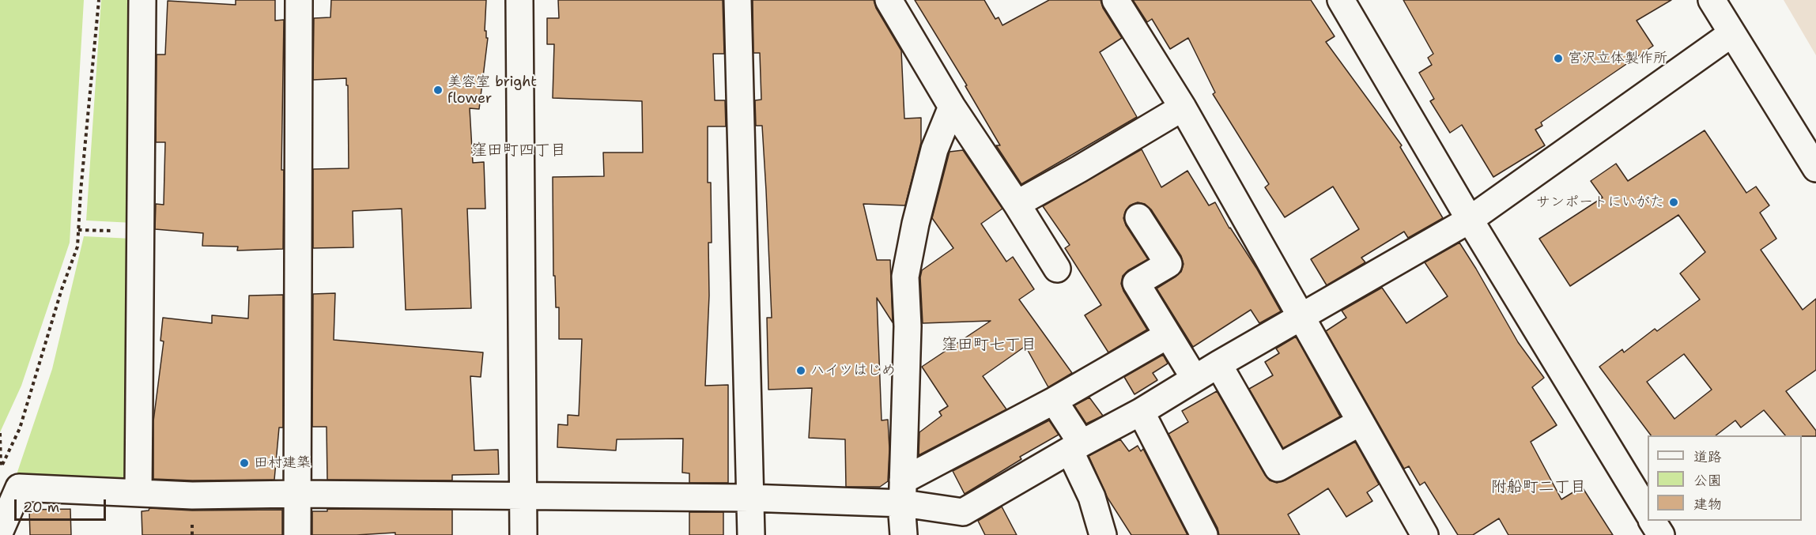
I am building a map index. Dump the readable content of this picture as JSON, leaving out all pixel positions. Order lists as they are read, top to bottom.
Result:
{
  "districts": ["窪田町四丁目", "窪田町七丁目", "附船町二丁目"],
  "places": [
    "宮沢立体製作所",
    "美容室 bright flower",
    "サンポートにいがた",
    "ハイツはじめ",
    "田村建築"
  ],
  "legend": ["道路", "公園", "建物"],
  "scale_bar": "20 m"
}
